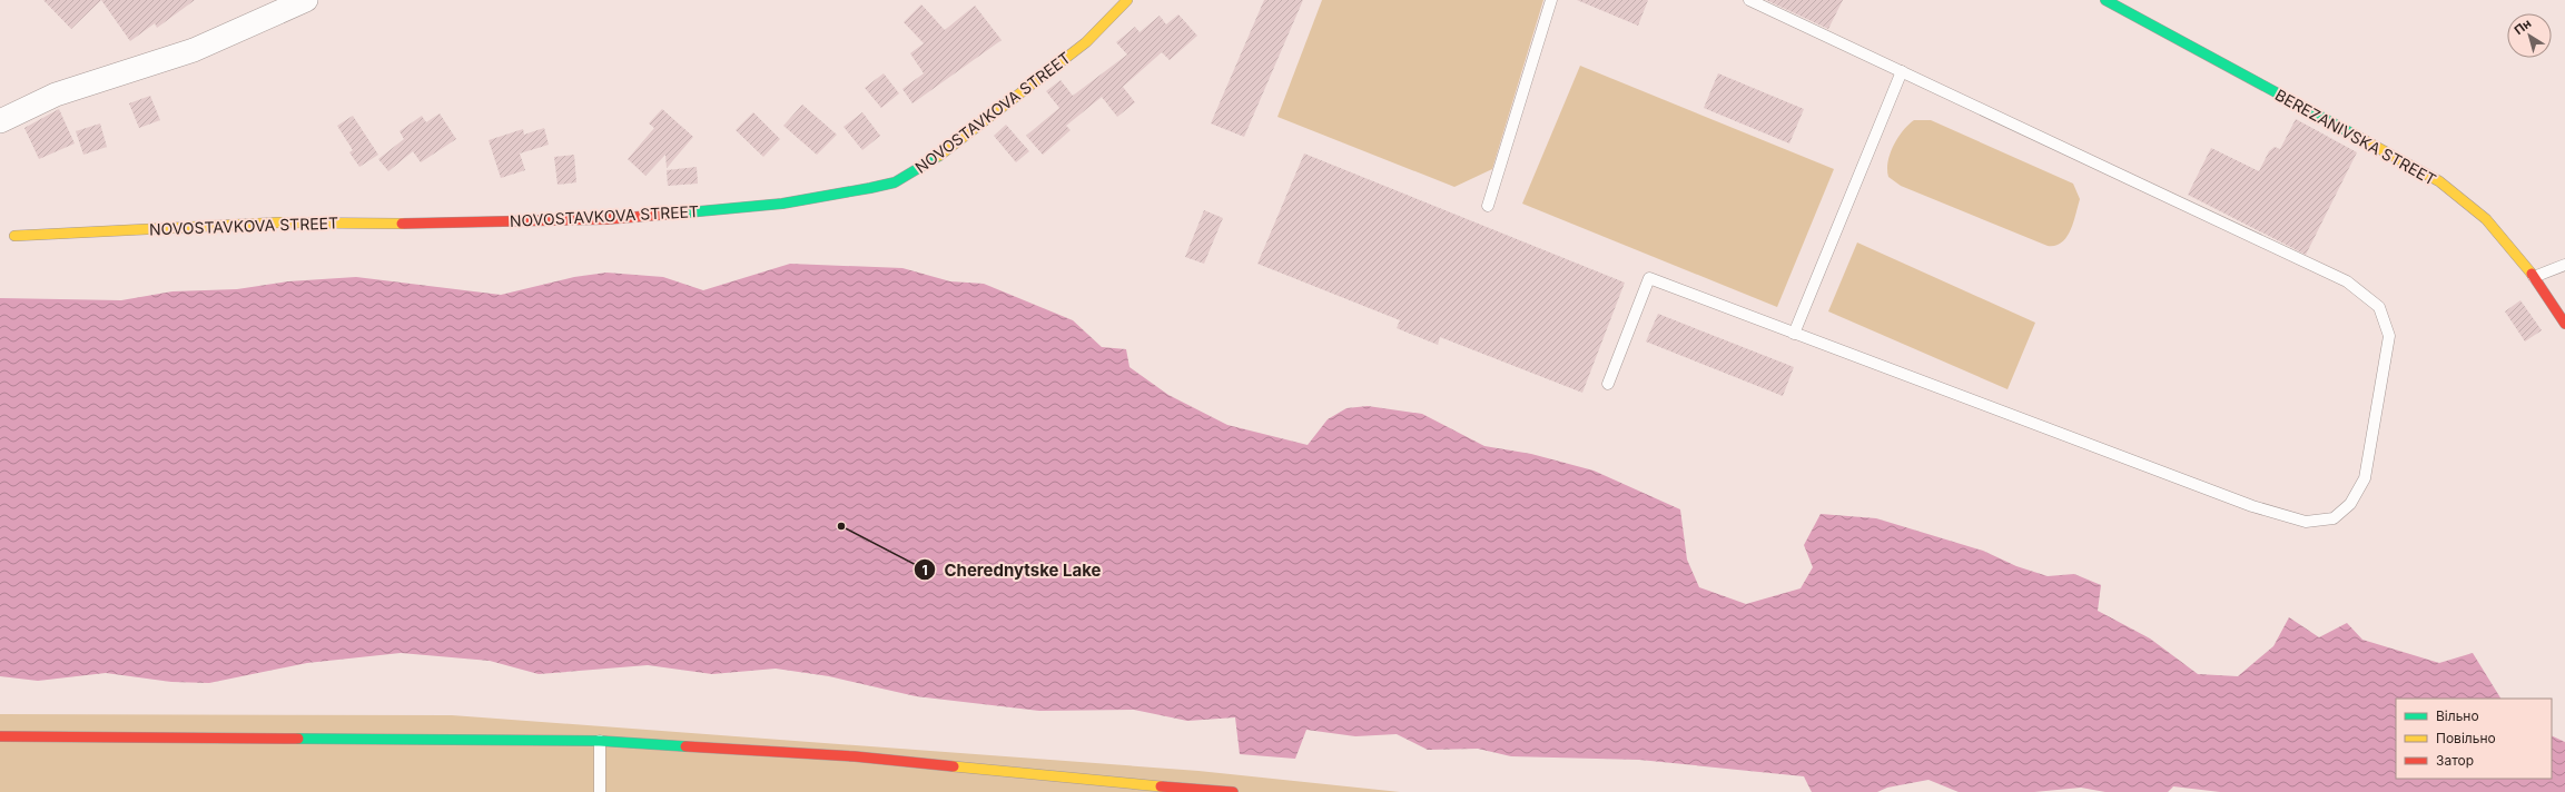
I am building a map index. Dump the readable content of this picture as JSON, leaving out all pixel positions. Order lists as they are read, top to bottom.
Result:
{
  "streets": {
    "street": ["NOVOSTAVKOVA STREET", "BEREZANIVSKA STREET"]
  },
  "places": ["Cherednytske Lake"],
  "legend": ["Вільно", "Повільно", "Затор"],
  "north": "top left"
}
